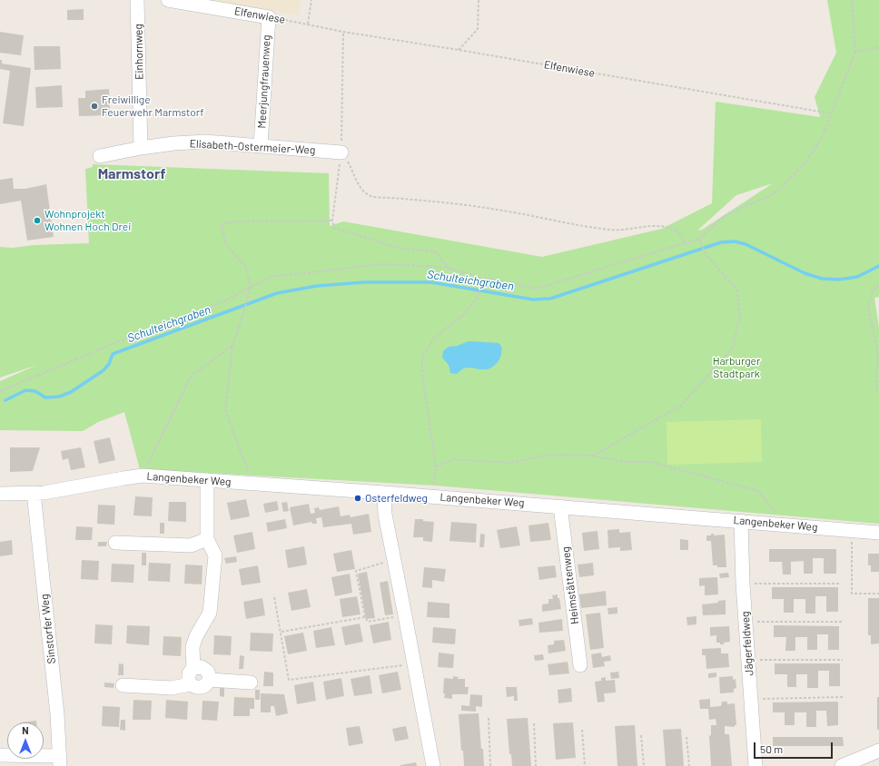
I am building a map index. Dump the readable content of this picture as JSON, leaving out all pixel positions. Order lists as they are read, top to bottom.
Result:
{
  "streets": {
    "street": [
      "Elfenwiese",
      "Einhornweg",
      "Meerjungfrauenweg",
      "Elisabeth-Ostermeier-Weg",
      "Langenbeker Weg",
      "Heimstättenweg",
      "Sinstorfer Weg",
      "Jägerfeldweg"
    ]
  },
  "crossings": [
    ["Elfenwiese", "Meerjungfrauenweg"],
    ["Einhornweg", "Elisabeth-Ostermeier-Weg"],
    ["Meerjungfrauenweg", "Elisabeth-Ostermeier-Weg"],
    ["Langenbeker Weg", "Heimstättenweg"],
    ["Langenbeker Weg", "Sinstorfer Weg"],
    ["Langenbeker Weg", "Jägerfeldweg"]
  ],
  "districts": ["Marmstorf"],
  "water": ["Schulteichgraben"],
  "parks": ["Harburger Stadtpark"],
  "places": ["Freiwillige Feuerwehr Marmstorf", "Wohnprojekt Wohnen Hoch Drei", "Osterfeldweg"],
  "scale_bar": "50 m",
  "north": "top"
}
